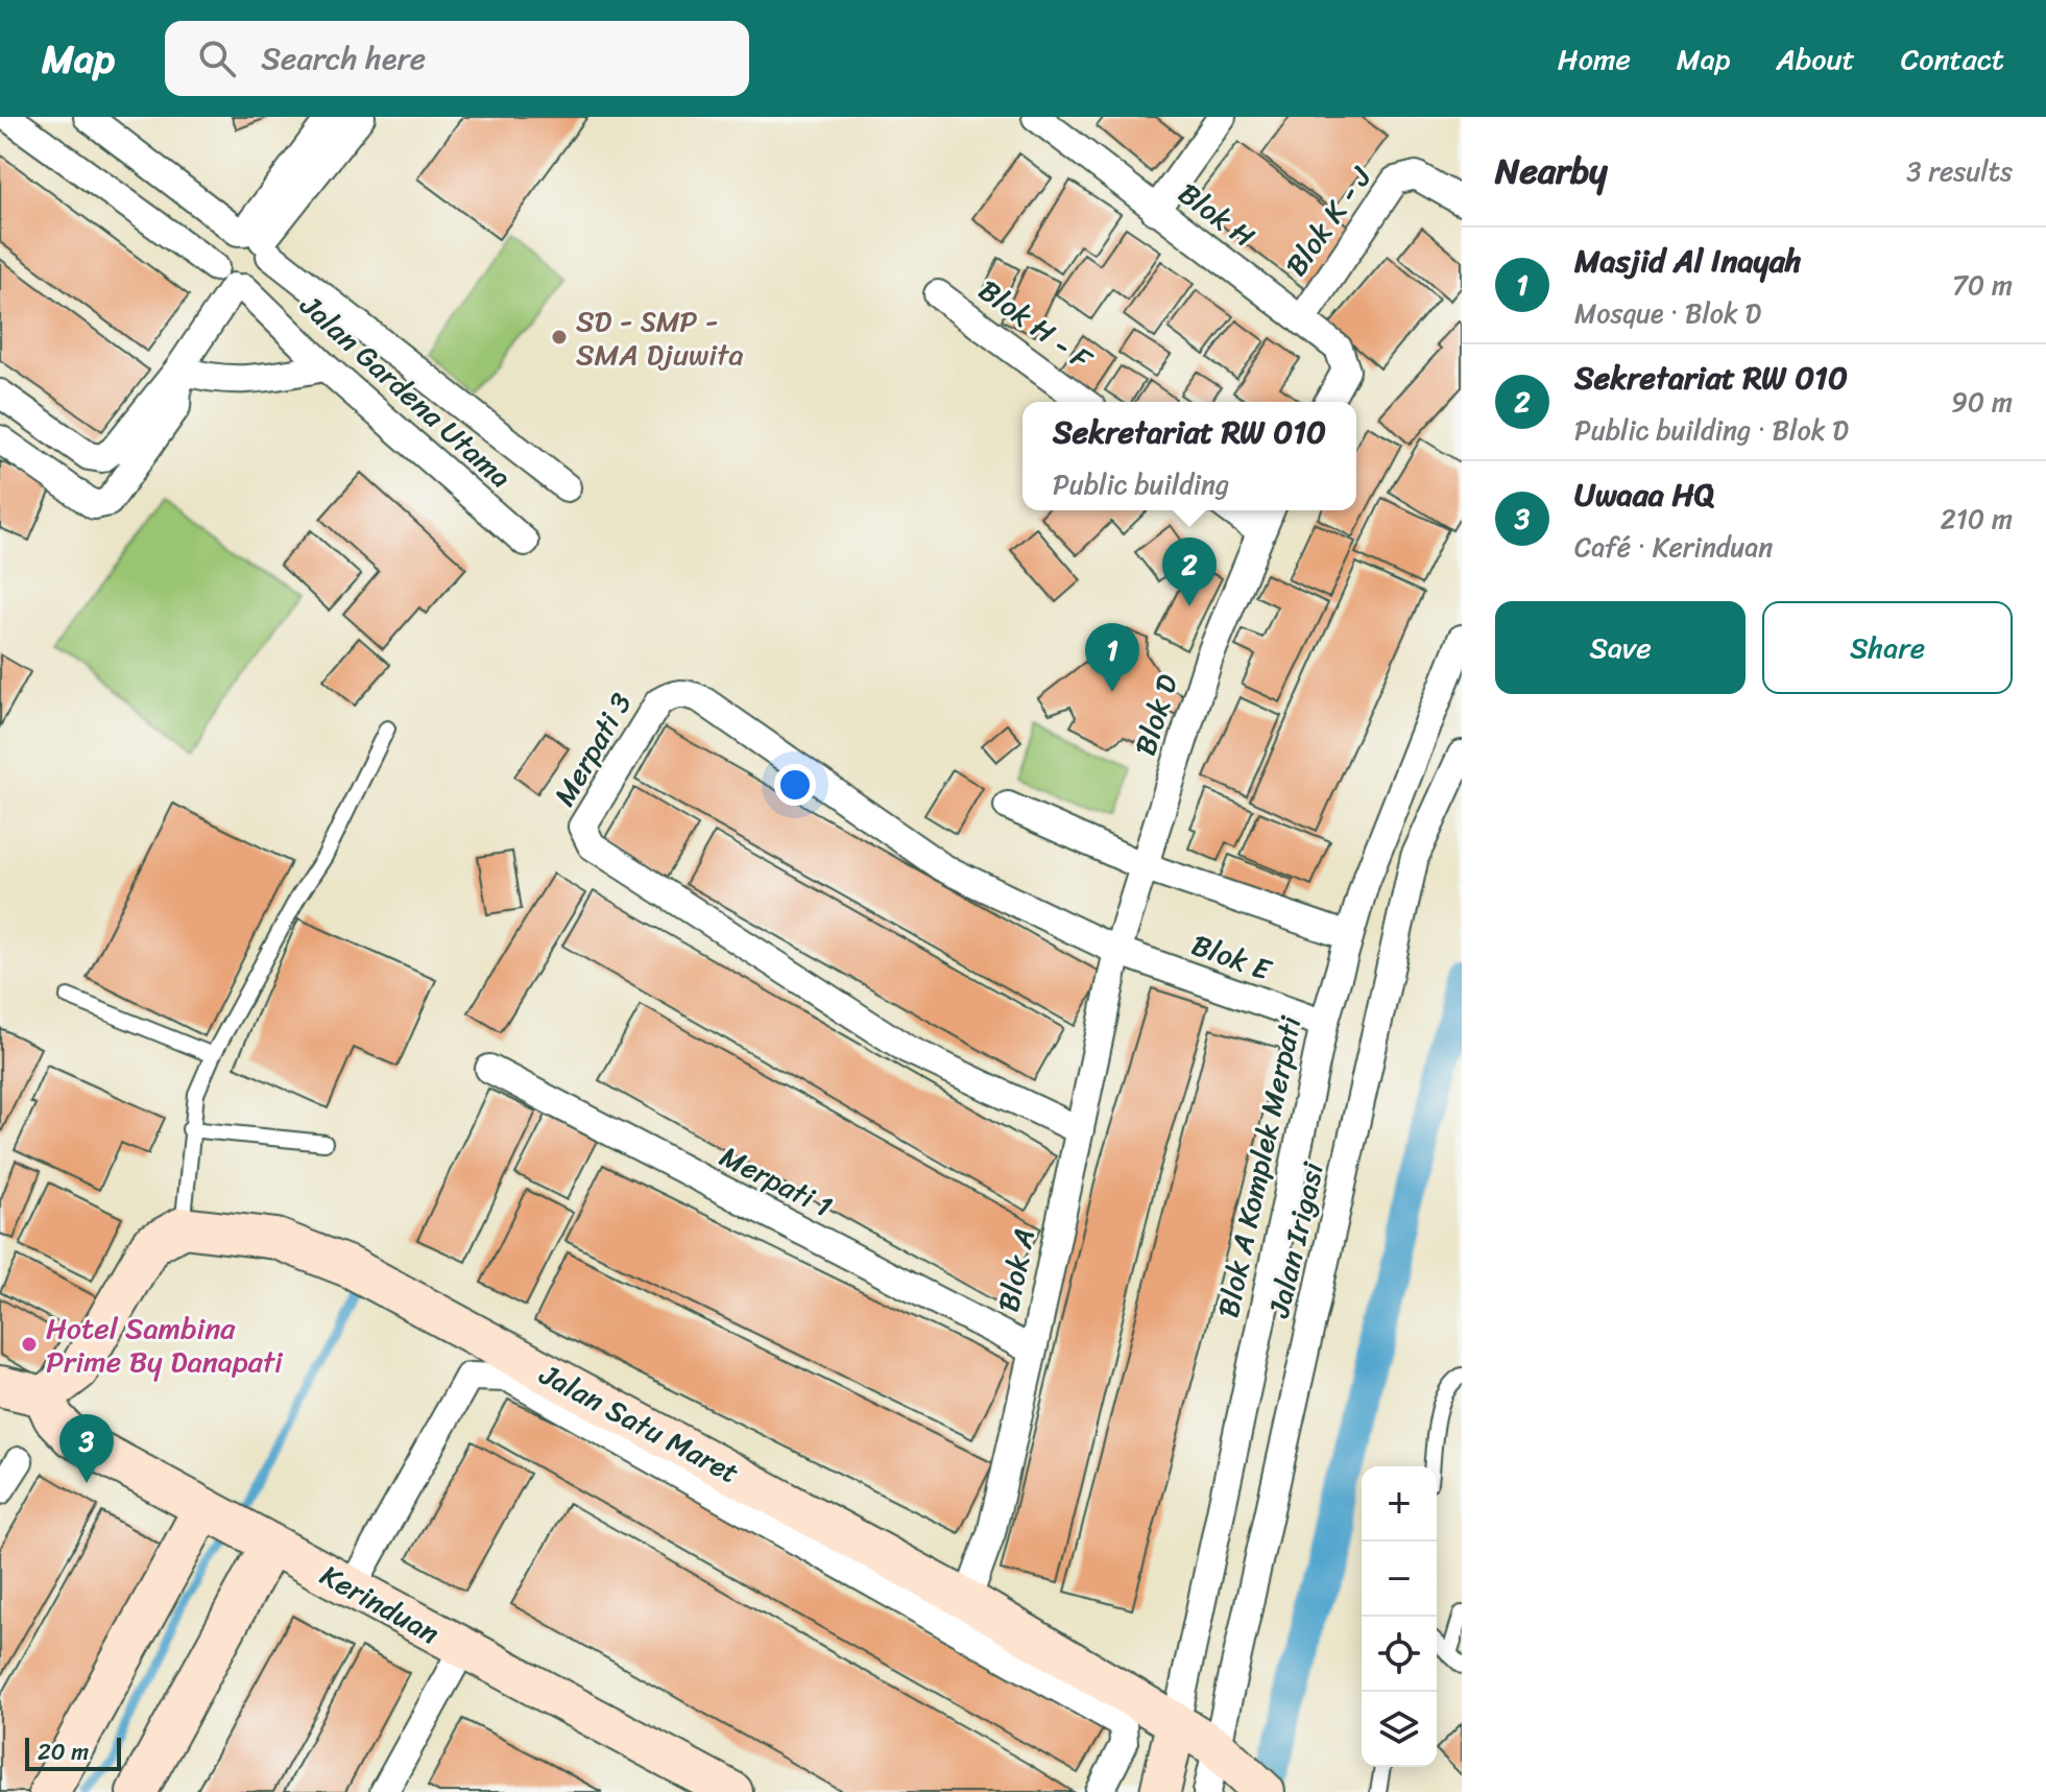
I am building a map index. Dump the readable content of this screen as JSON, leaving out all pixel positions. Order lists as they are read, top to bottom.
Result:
{
  "streets": {
    "street": [
      "Blok H",
      "Blok K - J",
      "Blok H - F",
      "Jalan Gardena Utama",
      "Blok D",
      "Merpati 3",
      "Blok E",
      "Blok A Komplek Merpati",
      "Merpati 1",
      "Jalan Irigasi",
      "Blok A",
      "Jalan Satu Maret",
      "Kerinduan"
    ]
  },
  "crossings": [
    ["Blok H", "Blok K - J"],
    ["Blok D", "Merpati 3"],
    ["Blok D", "Blok E"],
    ["Blok D", "Blok A"],
    ["Merpati 3", "Blok E"],
    ["Merpati 3", "Blok A"],
    ["Blok E", "Blok A Komplek Merpati"],
    ["Blok E", "Blok A"],
    ["Blok A Komplek Merpati", "Jalan Satu Maret"],
    ["Merpati 1", "Blok A"],
    ["Jalan Irigasi", "Jalan Satu Maret"],
    ["Blok A", "Jalan Satu Maret"]
  ],
  "places": ["SD - SMP - SMA Djuwita", "Hotel Sambina Prime By Danapati"],
  "scale_bar": "20 m",
  "page": {
    "header": "Map",
    "search": "Search here",
    "nav": [
      "Home",
      "Map",
      "About",
      "Contact"
    ],
    "heading": ["Nearby", "3 results"],
    "list": [
      {
        "mark": "1",
        "name": "Masjid Al Inayah",
        "note": "Mosque · Blok D",
        "value": "70 m"
      },
      {
        "mark": "2",
        "name": "Sekretariat RW 010",
        "note": "Public building · Blok D",
        "value": "90 m"
      },
      {
        "mark": "3",
        "name": "Uwaaa HQ",
        "note": "Café · Kerinduan",
        "value": "210 m"
      }
    ],
    "popup": ["Sekretariat RW 010", "Public building"],
    "pins": ["2", "1", "3"],
    "buttons": ["Save", "Share"],
    "map_buttons": ["+", "−"],
    "scale": "20 m"
  }
}
